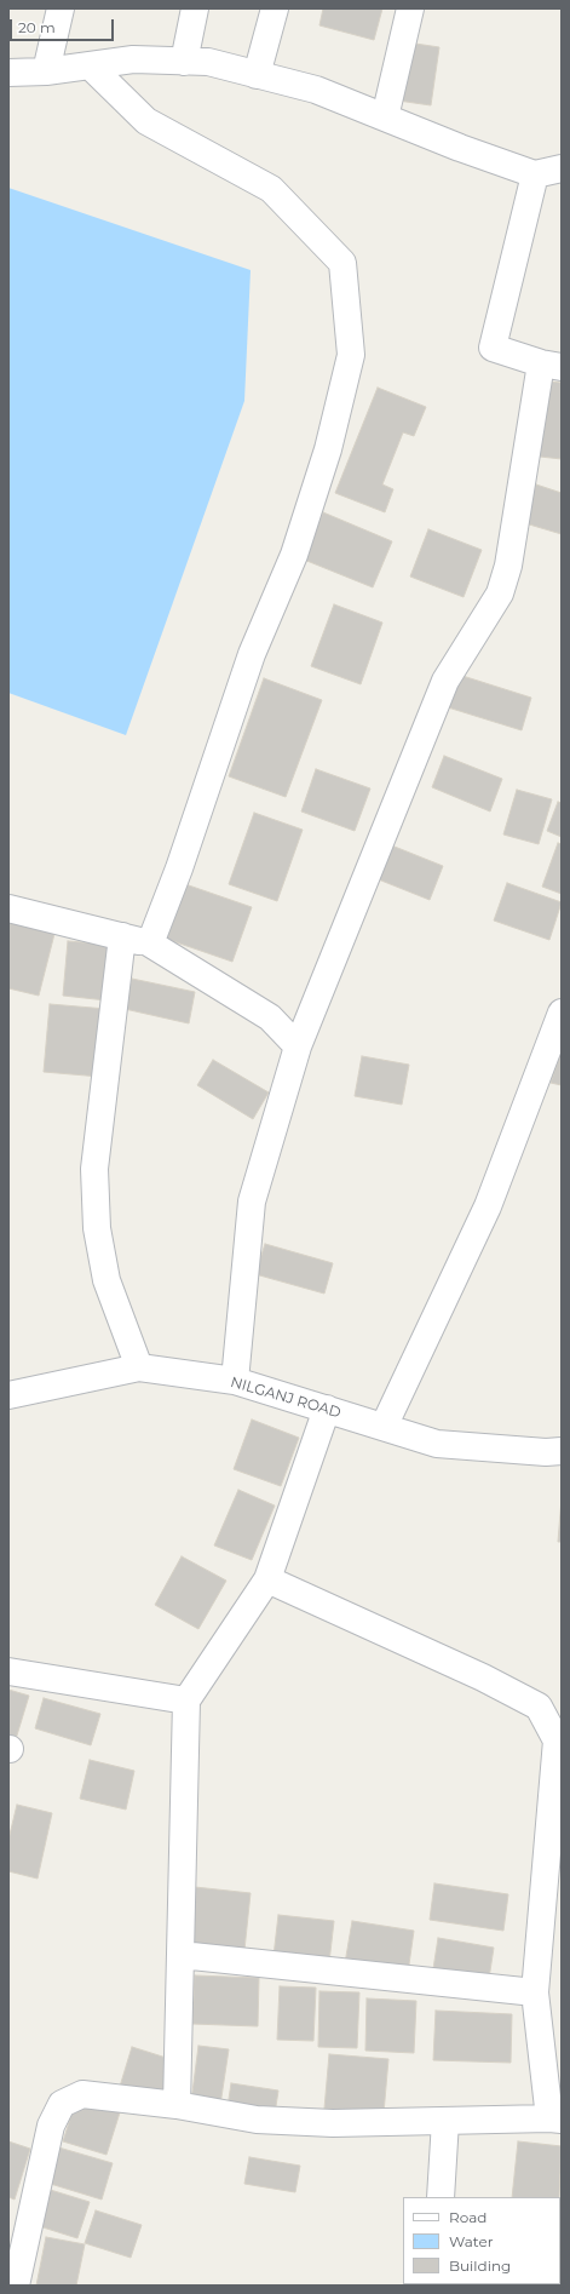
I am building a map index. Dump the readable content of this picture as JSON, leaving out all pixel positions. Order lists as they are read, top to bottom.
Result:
{
  "streets": {
    "street": ["NILGANJ ROAD"]
  },
  "legend": ["Road", "Water", "Building"],
  "scale_bar": "20 m"
}
